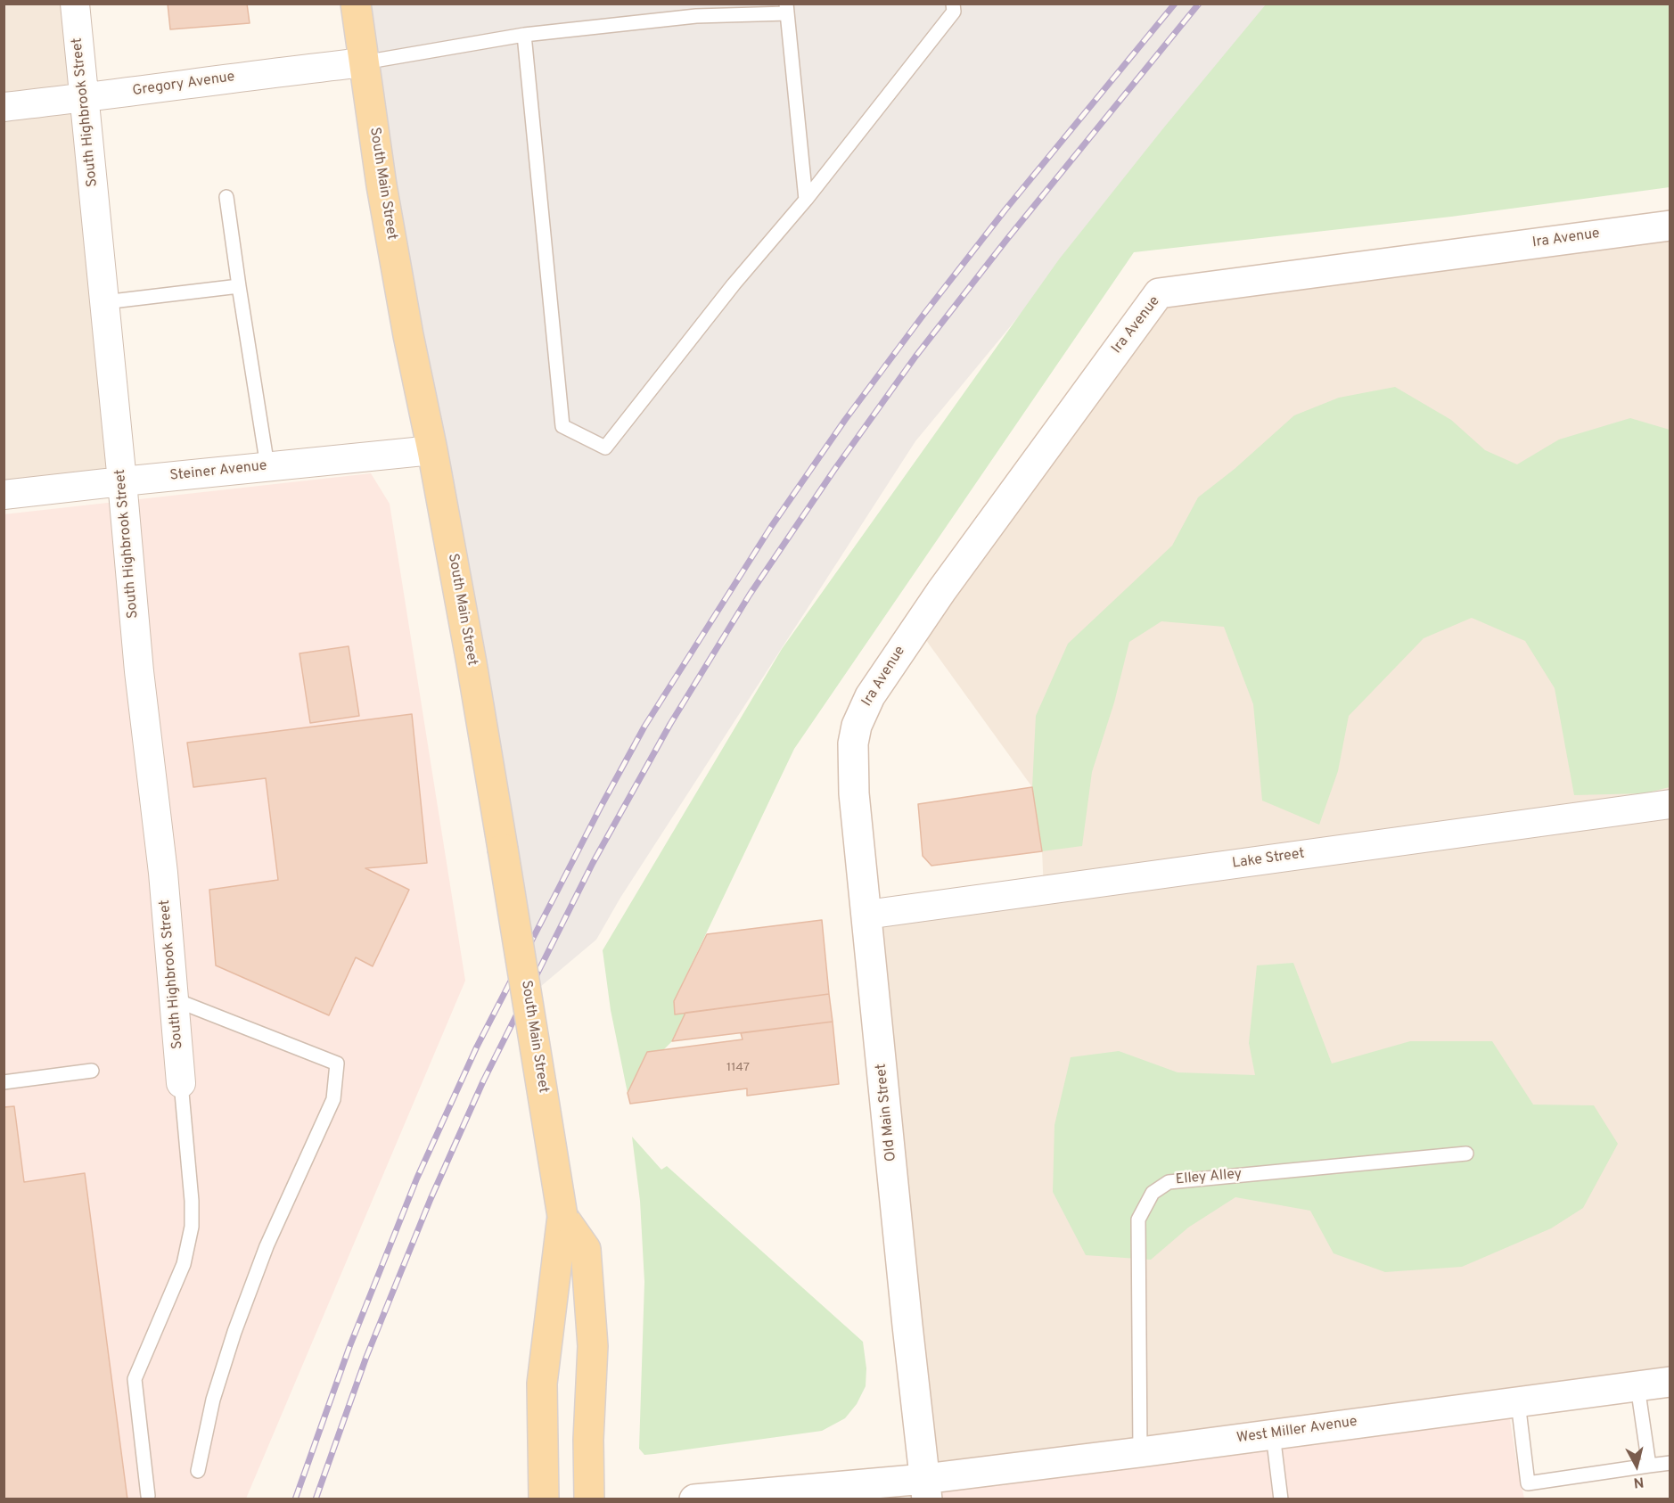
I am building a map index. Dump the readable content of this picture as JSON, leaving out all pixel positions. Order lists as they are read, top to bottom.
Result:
{
  "streets": {
    "main road": [
      "South Main Street",
      "Ira Avenue",
      "Old Main Street",
      "West Miller Avenue"
    ],
    "street": [
      "Gregory Avenue",
      "South Highbrook Street",
      "Steiner Avenue",
      "Lake Street"
    ],
    "lane": ["Elley Alley"]
  },
  "crossings": [
    ["Gregory Avenue", "South Highbrook Street"],
    ["Gregory Avenue", "South Main Street"],
    ["South Highbrook Street", "Steiner Avenue"],
    ["South Main Street", "Steiner Avenue"],
    ["Ira Avenue", "Old Main Street"],
    ["Lake Street", "Old Main Street"],
    ["Old Main Street", "West Miller Avenue"],
    ["Elley Alley", "West Miller Avenue"]
  ],
  "house_numbers": ["1147"],
  "north": "bottom"
}
